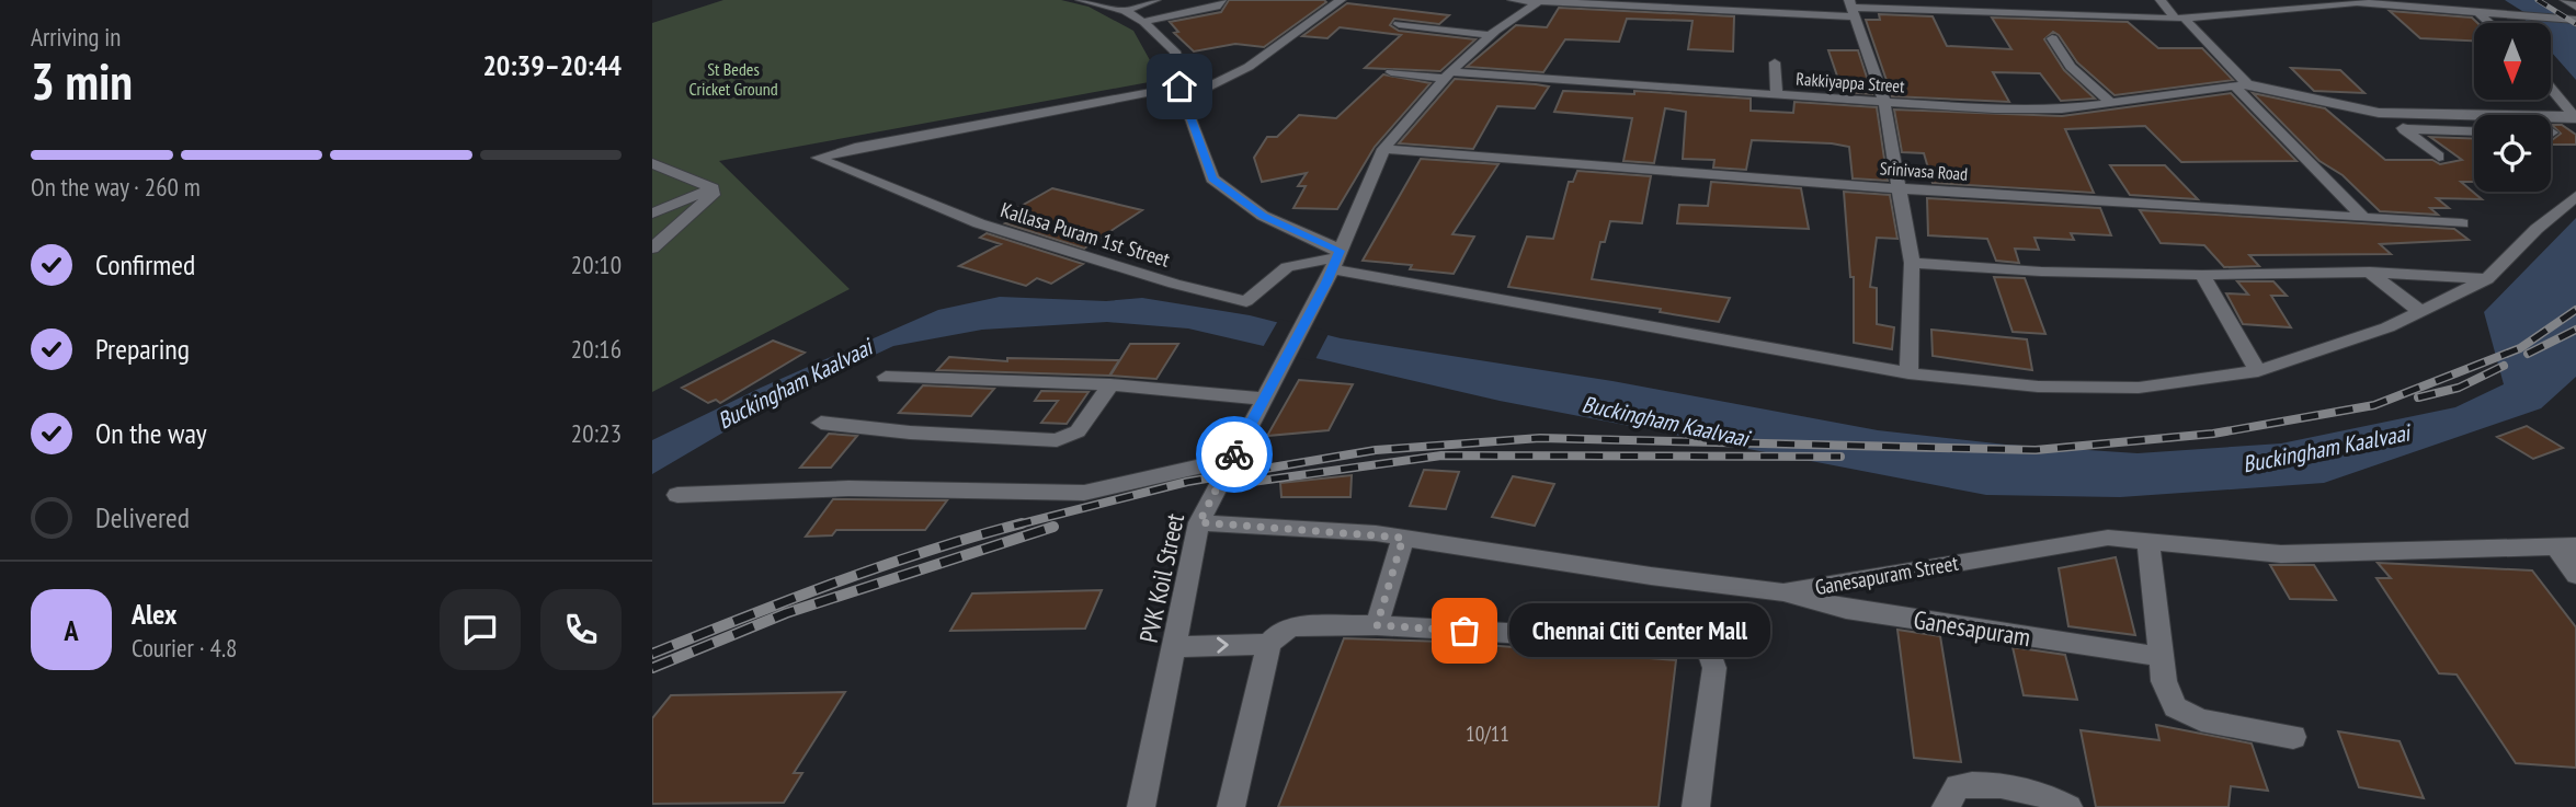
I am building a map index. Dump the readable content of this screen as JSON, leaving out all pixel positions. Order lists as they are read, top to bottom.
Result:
{
  "streets": {
    "street": [
      "Rakkiyappa Street",
      "Srinivasa Road",
      "Kallasa Puram 1st Street",
      "Ganesapuram Street",
      "PVK Koil Street",
      "Ganesapuram"
    ]
  },
  "crossings": [
    ["Kallasa Puram 1st Street", "PVK Koil Street"],
    ["Ganesapuram Street", "PVK Koil Street"],
    ["Ganesapuram Street", "Ganesapuram"]
  ],
  "water": ["Buckingham Kaalvaai"],
  "parks": ["St Bedes Cricket Ground"],
  "places": ["Chennai Citi Center Mall"],
  "house_numbers": ["10/11"],
  "north": "bottom",
  "page": {
    "heading": ["3 min", "Arriving in", "20:39–20:44"],
    "panel": ["Alex", "Courier · 4.8"],
    "bar": "On the way · 260 m",
    "list": [
      ["Confirmed", "20:10"],
      ["Preparing", "20:16"],
      ["On the way", "20:23"],
      "Delivered"
    ],
    "round": "A",
    "bubble": "Chennai Citi Center Mall"
  }
}
